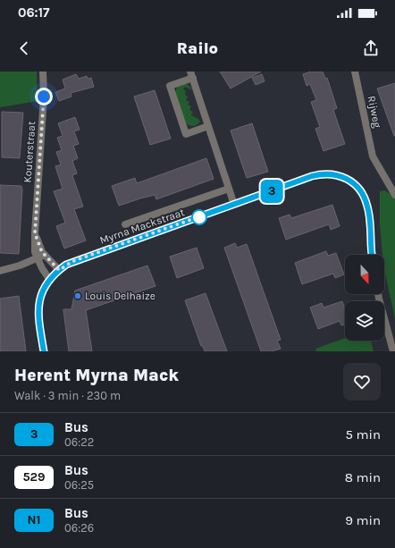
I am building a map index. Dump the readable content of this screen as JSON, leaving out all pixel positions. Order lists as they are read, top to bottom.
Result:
{
  "streets": {
    "street": ["Rijweg", "Kouterstraat", "Myrna Mackstraat"]
  },
  "crossings": [
    ["Kouterstraat", "Myrna Mackstraat"]
  ],
  "places": ["Louis Delhaize"],
  "lines": ["bus line 3"],
  "north": "bottom",
  "page": {
    "status": "06:17",
    "header": "Railo",
    "on_map": "3",
    "heading": ["Herent Myrna Mack", "Walk · 3 min · 230 m"],
    "list": [
      {
        "mark": "3",
        "name": "Bus",
        "note": "06:22",
        "value": "5 min"
      },
      {
        "mark": "529",
        "name": "Bus",
        "note": "06:25",
        "value": "8 min"
      },
      {
        "mark": "N1",
        "name": "Bus",
        "note": "06:26",
        "value": "9 min"
      }
    ]
  }
}
